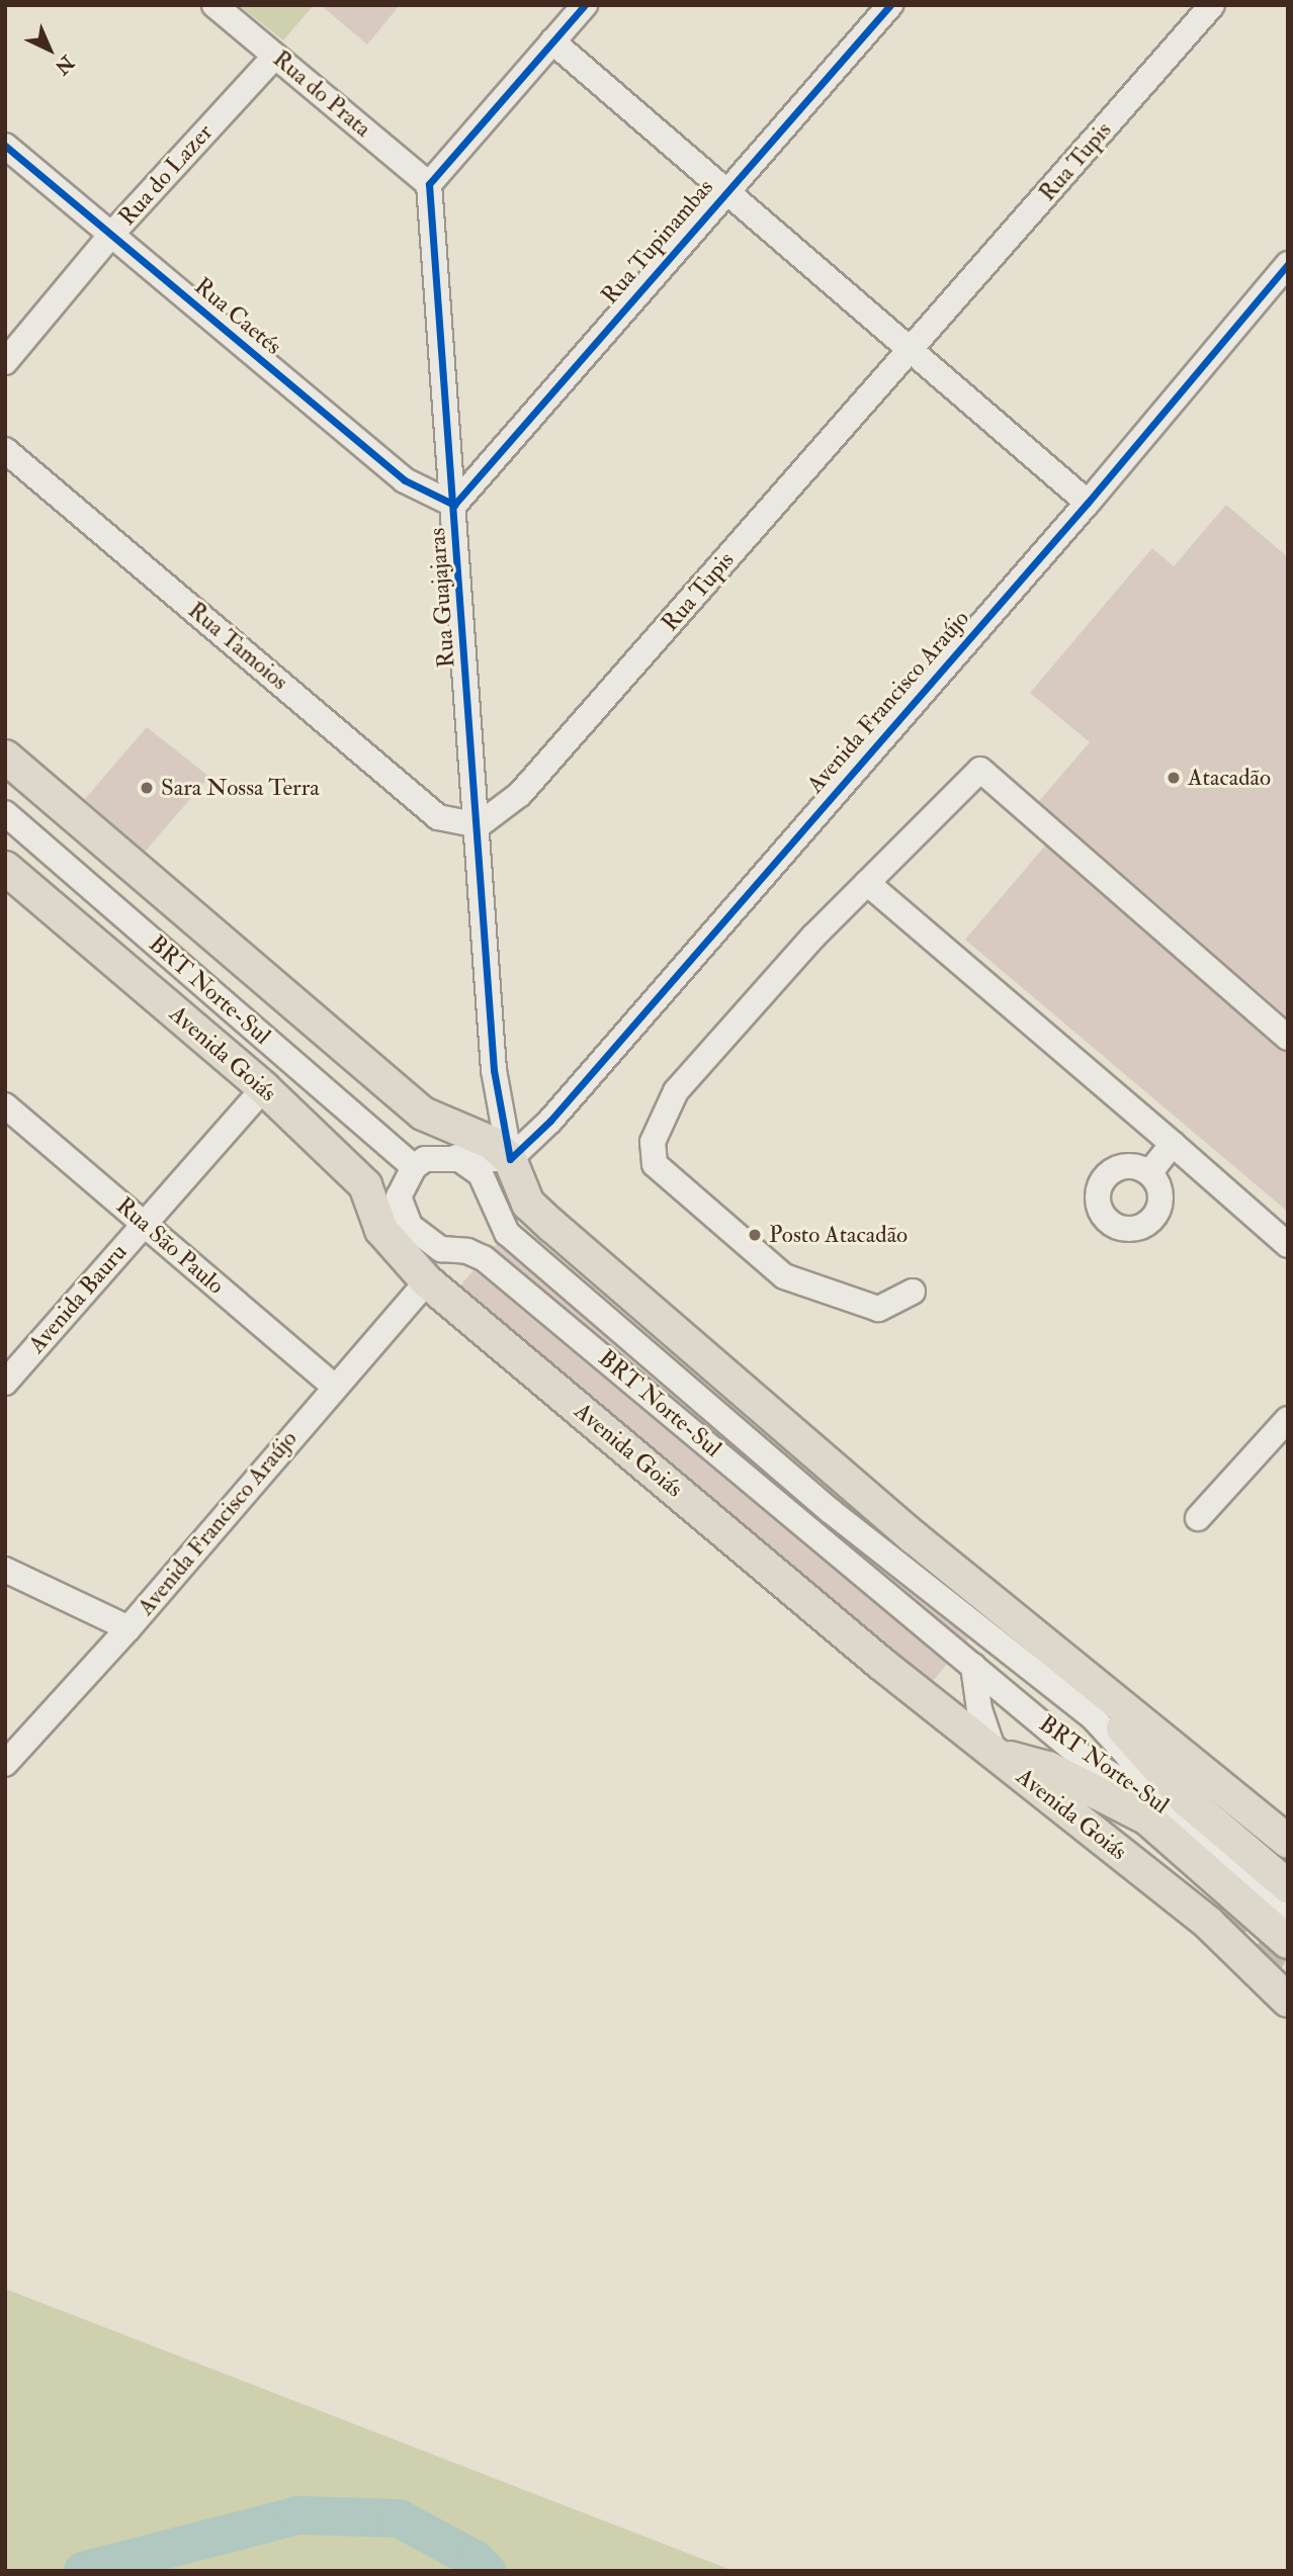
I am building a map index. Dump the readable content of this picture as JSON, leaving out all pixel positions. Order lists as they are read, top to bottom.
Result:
{
  "streets": {
    "main road": ["Avenida Goiás"],
    "street": [
      "Rua do Prata",
      "Rua Tupis",
      "Rua do Lazer",
      "Rua Tupinambas",
      "Rua Caetés",
      "Rua Guajajaras",
      "Rua Tamoios",
      "Avenida Francisco Araújo",
      "BRT Norte-Sul",
      "Rua São Paulo",
      "Avenida Bauru"
    ]
  },
  "crossings": [
    ["Rua do Prata", "Rua do Lazer"],
    ["Rua do Prata", "Rua Guajajaras"],
    ["Rua Tupis", "Rua Guajajaras"],
    ["Rua Tupis", "Rua Tamoios"],
    ["Rua do Lazer", "Rua Caetés"],
    ["Rua Tupinambas", "Rua Caetés"],
    ["Rua Tupinambas", "Rua Guajajaras"],
    ["Rua Caetés", "Rua Guajajaras"],
    ["Rua Guajajaras", "Rua Tamoios"],
    ["Rua Guajajaras", "Avenida Francisco Araújo"],
    ["Avenida Francisco Araújo", "Avenida Goiás"],
    ["Avenida Francisco Araújo", "Rua São Paulo"],
    ["Avenida Goiás", "Avenida Bauru"],
    ["Rua São Paulo", "Avenida Bauru"]
  ],
  "places": ["Atacadão", "Sara Nossa Terra", "Posto Atacadão"],
  "north": "bottom right"
}
